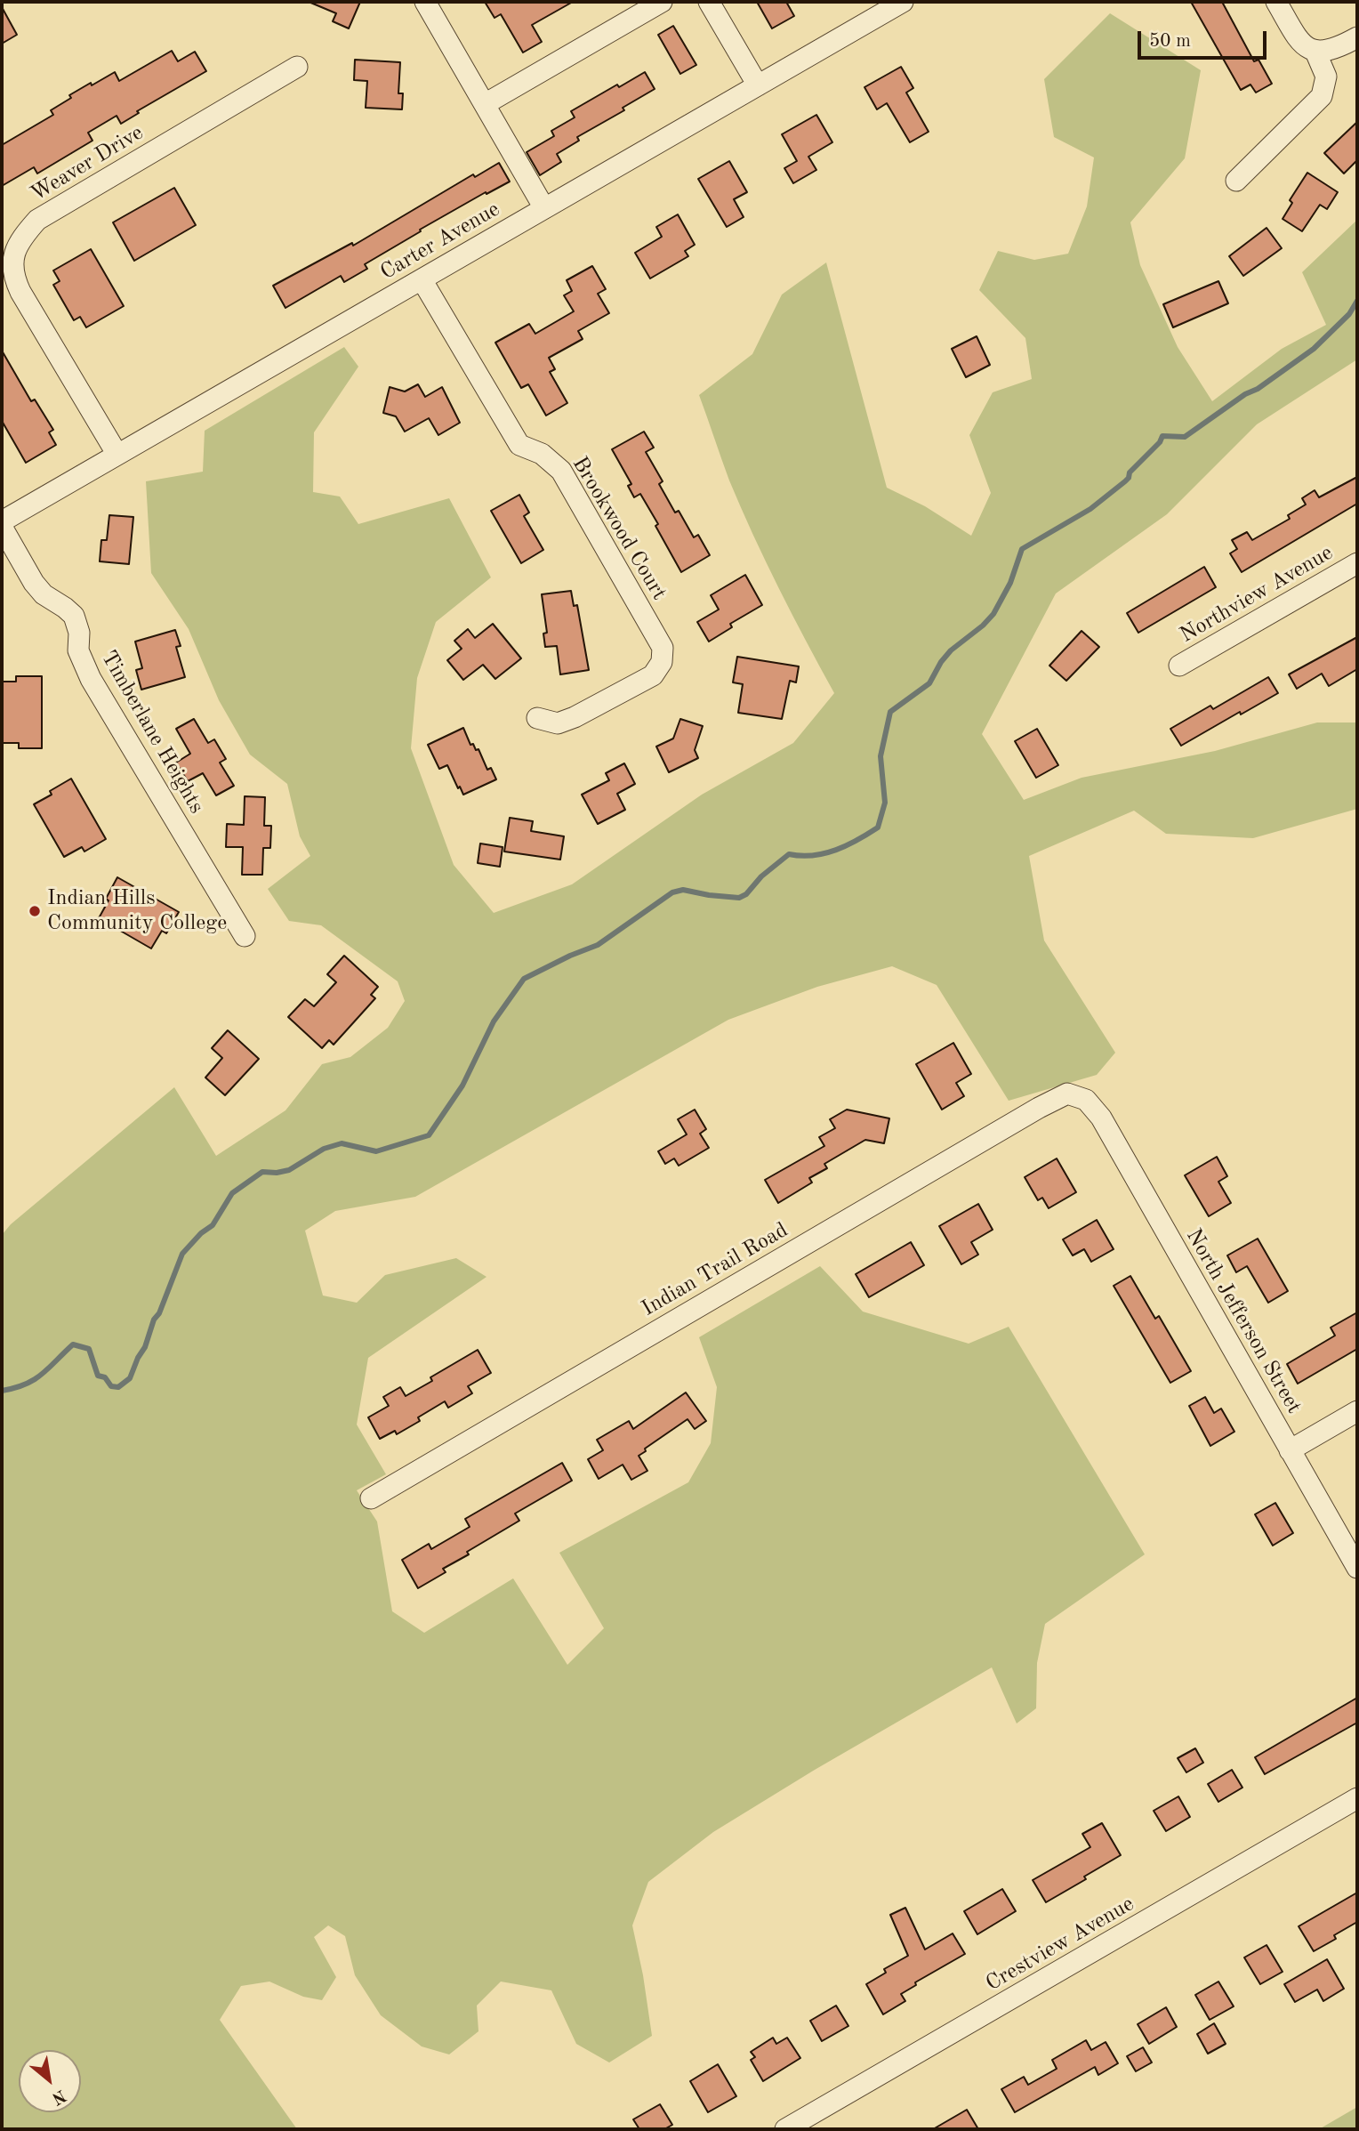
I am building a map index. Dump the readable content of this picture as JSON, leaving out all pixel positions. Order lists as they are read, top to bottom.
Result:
{
  "streets": {
    "street": [
      "Weaver Drive",
      "Carter Avenue",
      "Brookwood Court",
      "Northview Avenue",
      "Timberlane Heights",
      "Indian Trail Road",
      "North Jefferson Street",
      "Crestview Avenue"
    ]
  },
  "crossings": [
    ["Weaver Drive", "Carter Avenue"],
    ["Carter Avenue", "Brookwood Court"],
    ["Indian Trail Road", "North Jefferson Street"]
  ],
  "places": ["Indian Hills Community College"],
  "scale_bar": "50 m",
  "north": "bottom right"
}
